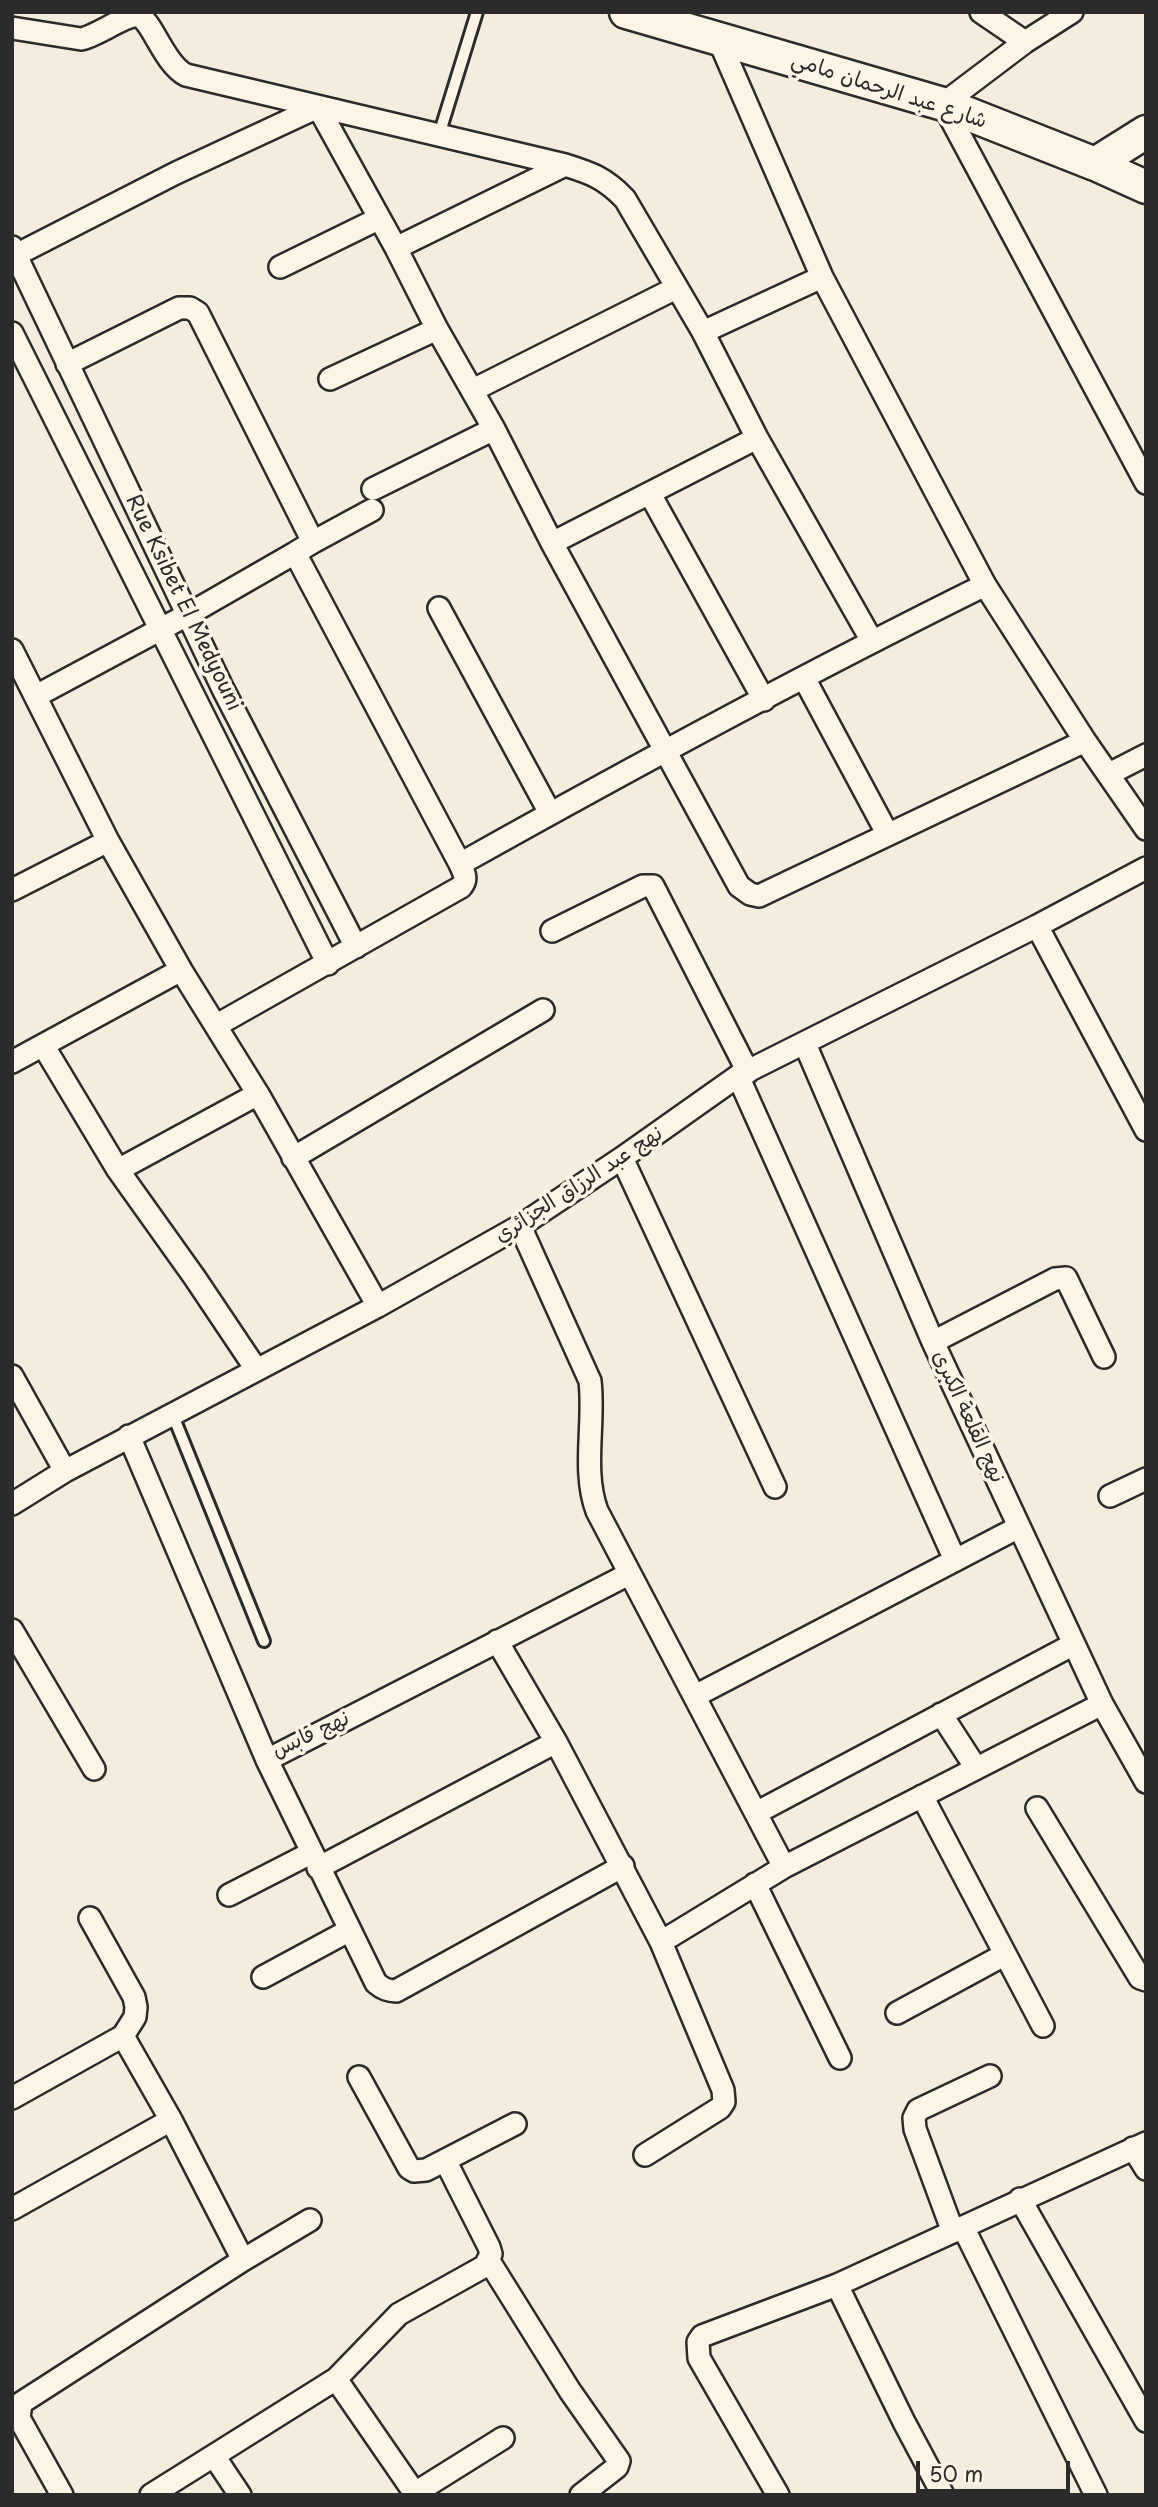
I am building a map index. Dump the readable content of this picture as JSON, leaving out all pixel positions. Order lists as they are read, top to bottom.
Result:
{
  "streets": {
    "street": [
      "شارع عبد الرحمان مامي",
      "Rue Ksibet El Medyouni",
      "نهج عبد الرزاق الجزائري",
      "نهج القلعة الكبرى",
      "نهج قابس"
    ]
  },
  "crossings": [
    ["نهج عبد الرزاق الجزائري", "نهج القلعة الكبرى"],
    ["نهج عبد الرزاق الجزائري", "نهج قابس"]
  ],
  "scale_bar": "50 m"
}
